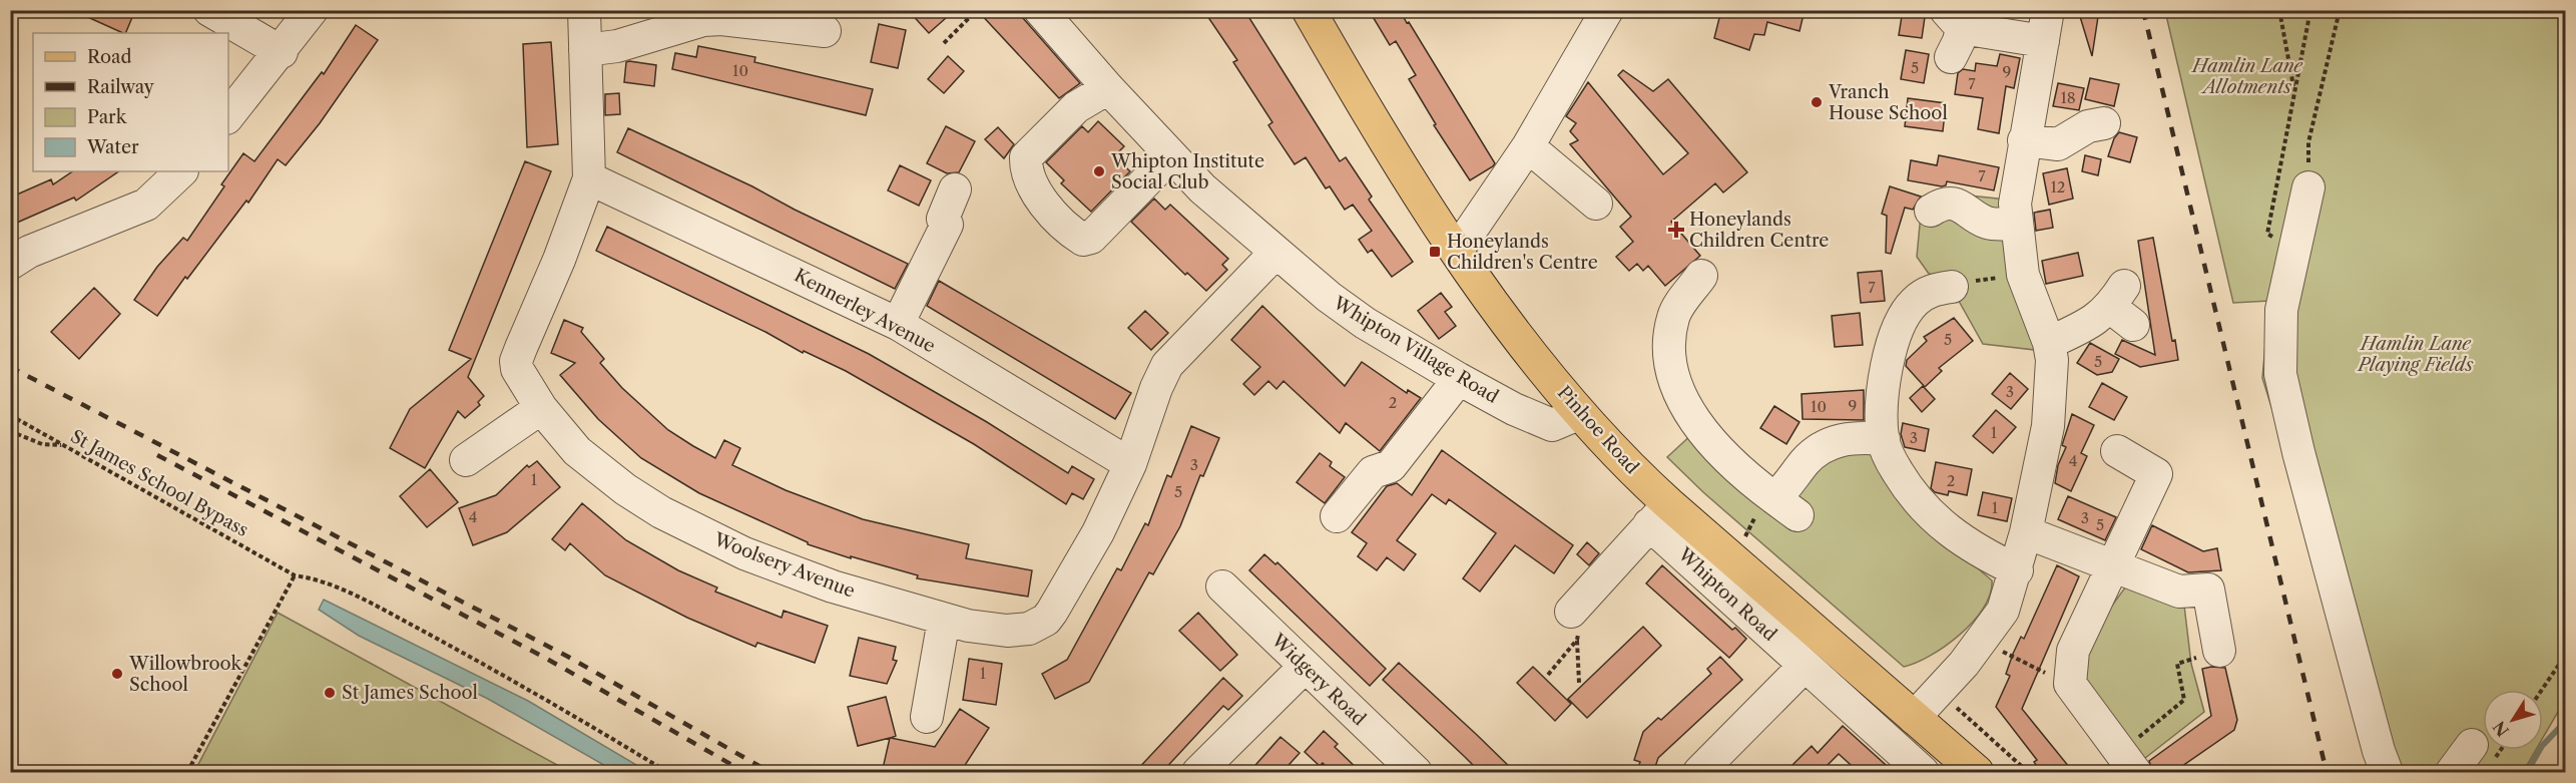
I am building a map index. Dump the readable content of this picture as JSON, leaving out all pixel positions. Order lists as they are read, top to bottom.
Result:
{
  "streets": {
    "main road": ["Pinhoe Road"],
    "street": [
      "Kennerley Avenue",
      "Whipton Village Road",
      "Woolsery Avenue",
      "Whipton Road",
      "Widgery Road"
    ],
    "path": ["St James School Bypass"]
  },
  "crossings": [
    ["Kennerley Avenue", "Woolsery Avenue"],
    ["Whipton Village Road", "Pinhoe Road"],
    ["Whipton Village Road", "Woolsery Avenue"],
    ["Pinhoe Road", "Whipton Road"]
  ],
  "parks": ["Hamlin Lane Allotments", "Hamlin Lane Playing Fields"],
  "places": {
    "other": [
      "Vranch House School",
      "Whipton Institute Social Club",
      "Willowbrook School",
      "St James School"
    ],
    "health": ["Honeylands Children Centre"],
    "transit": ["Honeylands Children's Centre"]
  },
  "house_numbers": [
    "5",
    "10",
    "9",
    "7",
    "18",
    "7",
    "12",
    "7",
    "5",
    "5",
    "3",
    "2",
    "9",
    "10",
    "1",
    "3",
    "4",
    "3",
    "1",
    "2",
    "5",
    "1",
    "4",
    "3",
    "5",
    "1"
  ],
  "legend": [
    "Road",
    "Railway",
    "Park",
    "Water"
  ],
  "north": "bottom left"
}
